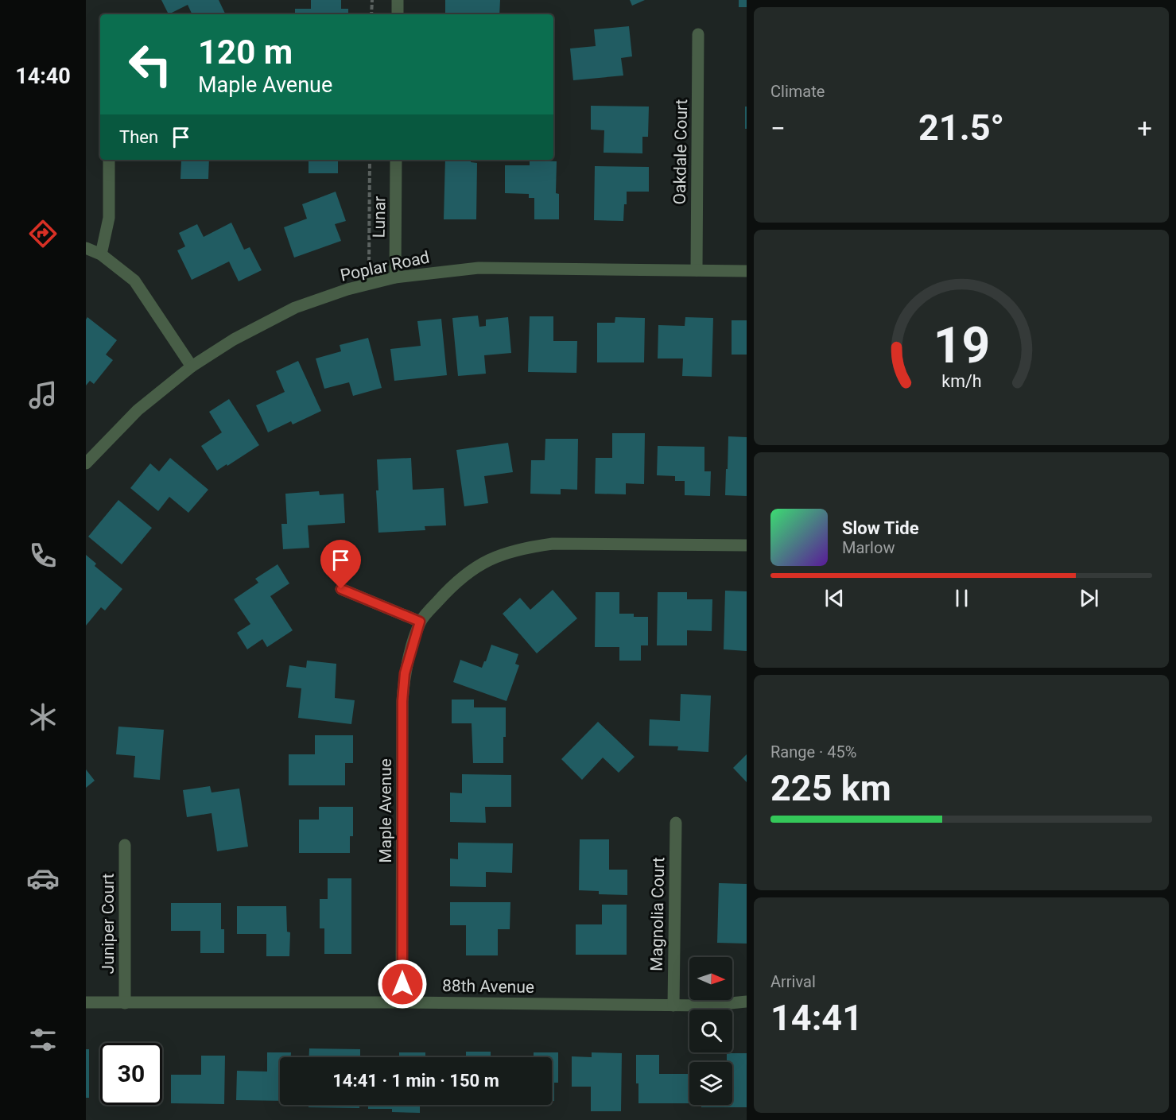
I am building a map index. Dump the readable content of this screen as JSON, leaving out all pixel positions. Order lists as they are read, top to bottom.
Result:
{
  "streets": {
    "street": [
      "Oakdale Court",
      "Lunar",
      "Poplar Road",
      "Maple Avenue",
      "Magnolia Court",
      "Juniper Court",
      "88th Avenue"
    ]
  },
  "crossings": [
    ["Oakdale Court", "Poplar Road"],
    ["Lunar", "Poplar Road"],
    ["Maple Avenue", "88th Avenue"],
    ["Magnolia Court", "88th Avenue"],
    ["Juniper Court", "88th Avenue"]
  ],
  "north": "right",
  "page": {
    "tabs": "14:40",
    "tile": [
      "Climate",
      ["Range · 45%", "225 km"],
      ["Arrival", "14:41"]
    ],
    "turn": ["120 m", "Maple Avenue"],
    "heat": ["−", "21.5°", "+"],
    "then": "Then",
    "song": ["Slow Tide", "Marlow"],
    "limit": "30",
    "trip": "14:41 · 1 min · 150 m",
    "gauge": ["19", "km/h"]
  }
}
